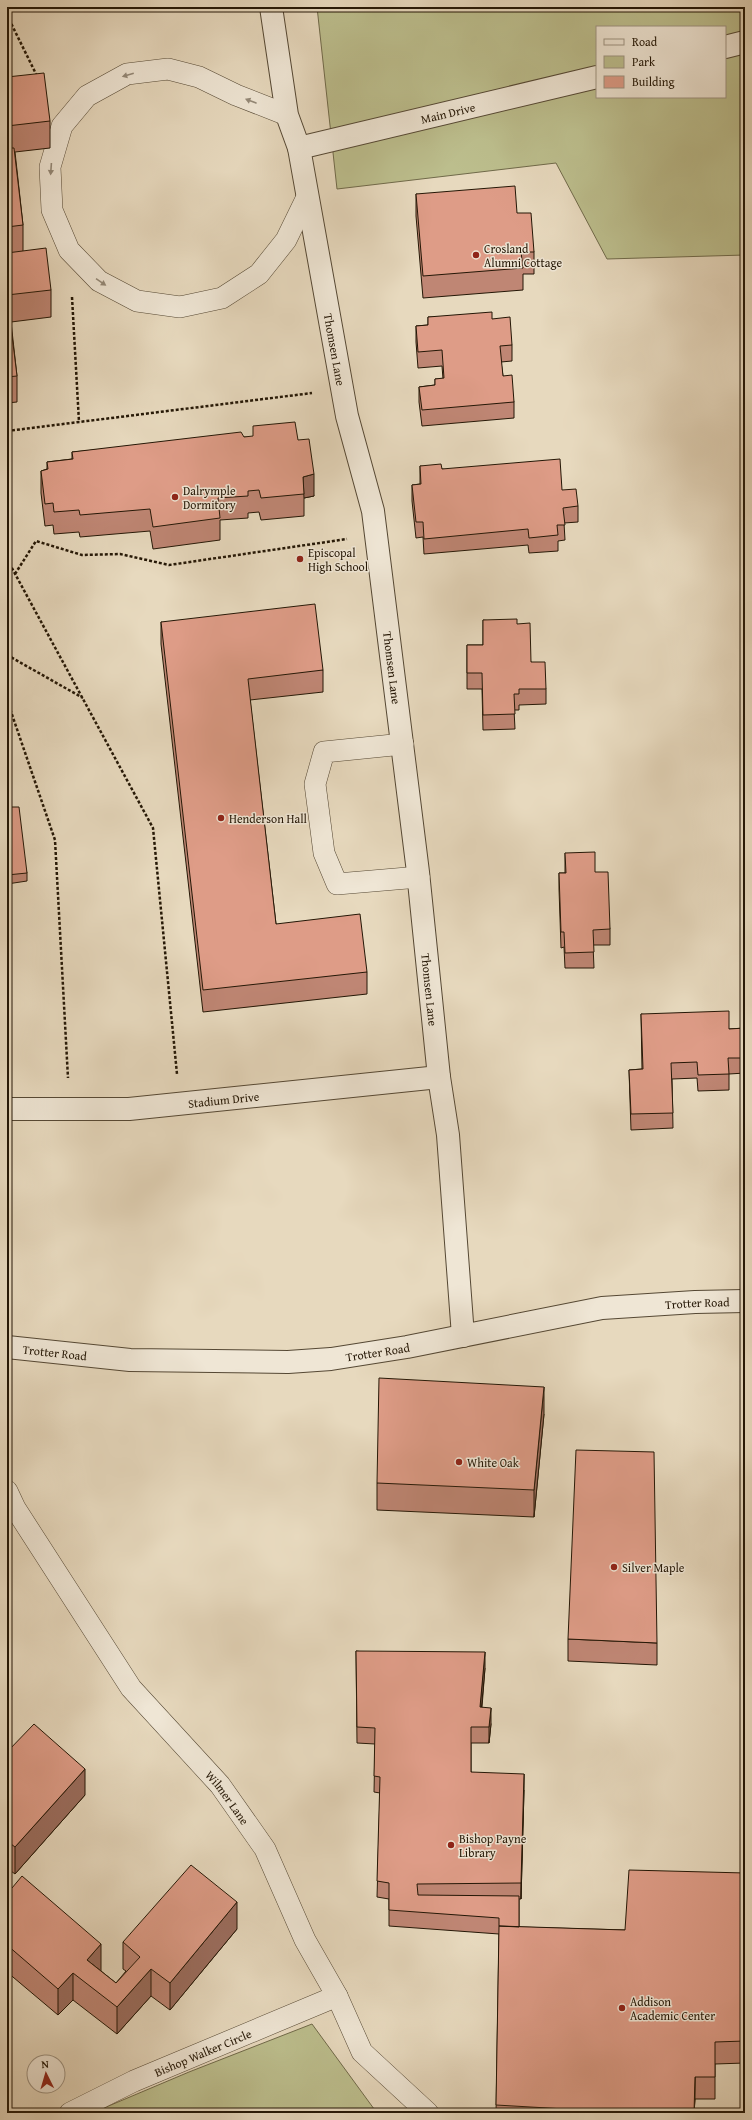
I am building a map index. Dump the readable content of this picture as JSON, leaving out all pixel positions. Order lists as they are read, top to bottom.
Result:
{
  "streets": {
    "street": [
      "Main Drive",
      "Thomsen Lane",
      "Stadium Drive",
      "Trotter Road"
    ],
    "lane": ["Wilmer Lane", "Bishop Walker Circle"]
  },
  "crossings": [
    ["Main Drive", "Thomsen Lane"],
    ["Thomsen Lane", "Stadium Drive"],
    ["Thomsen Lane", "Trotter Road"],
    ["Wilmer Lane", "Bishop Walker Circle"]
  ],
  "places": [
    "Crosland Alumni Cottage",
    "Dalrymple Dormitory",
    "Episcopal High School",
    "Henderson Hall",
    "White Oak",
    "Silver Maple",
    "Bishop Payne Library",
    "Addison Academic Center"
  ],
  "legend": ["Road", "Park", "Building"],
  "north": "top"
}
